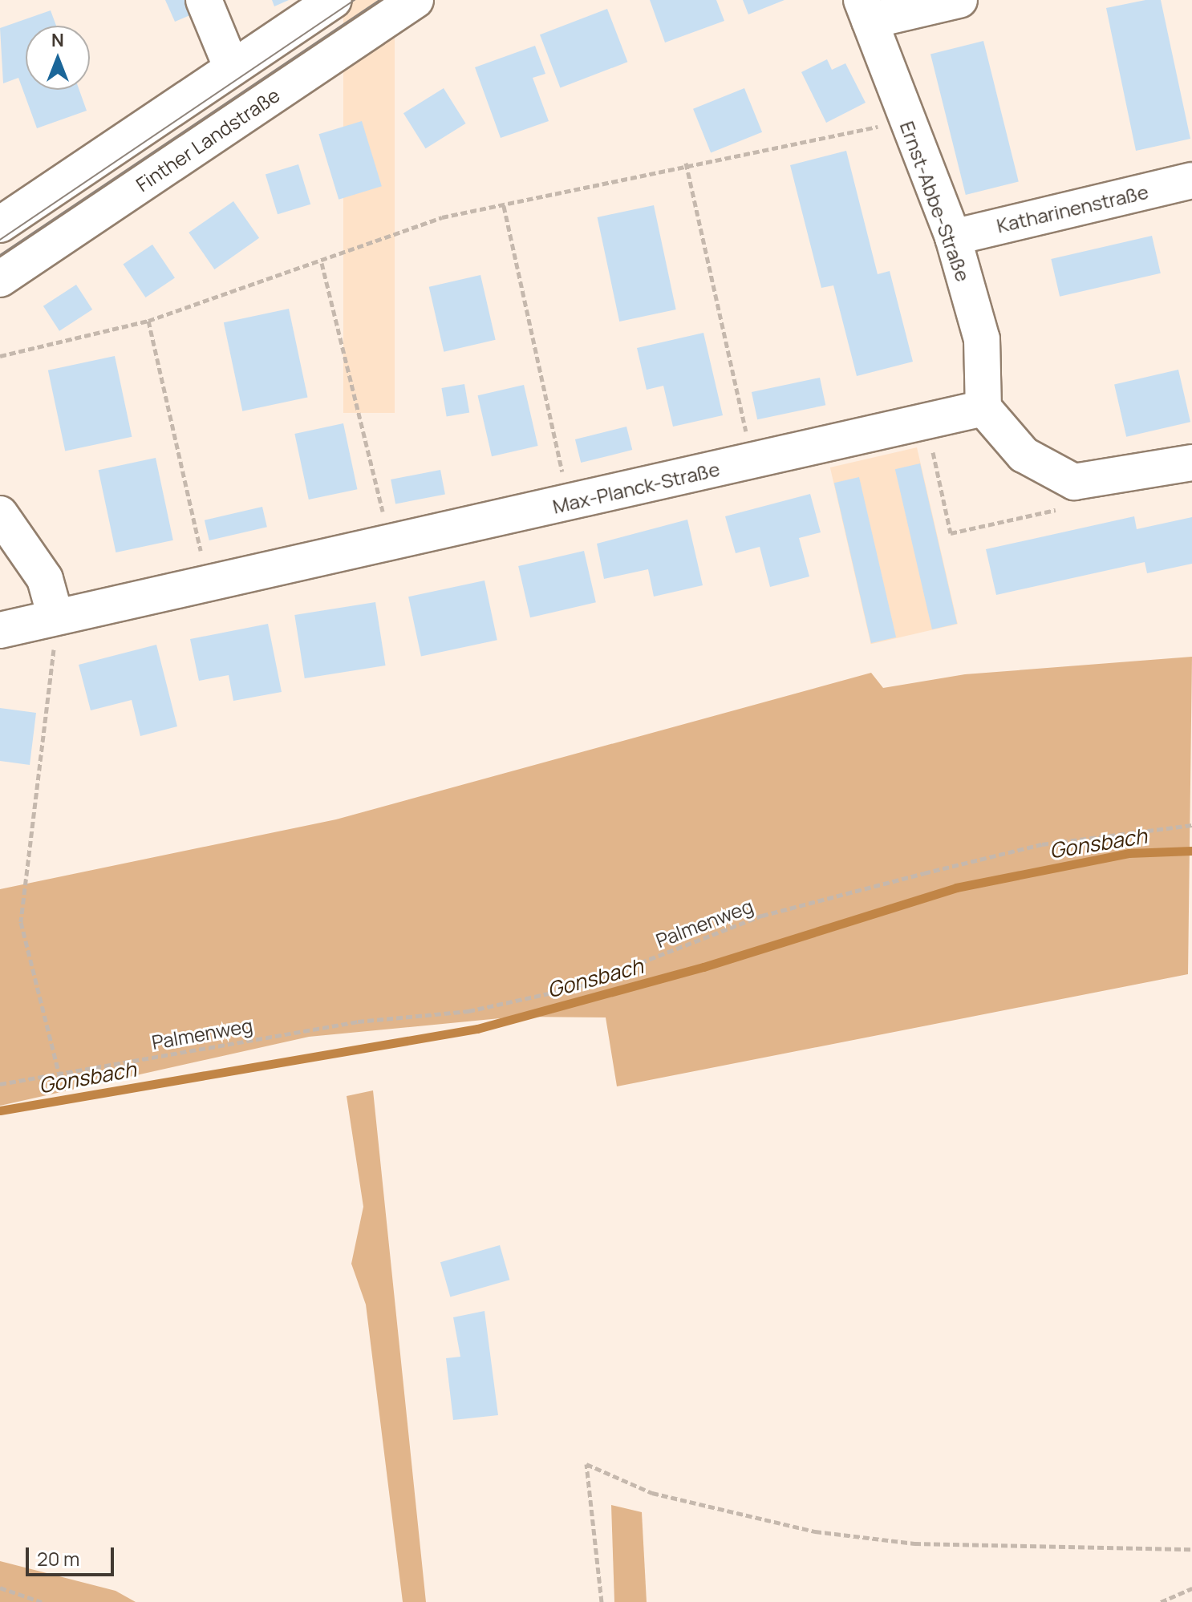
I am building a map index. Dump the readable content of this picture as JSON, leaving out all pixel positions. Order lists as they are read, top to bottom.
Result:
{
  "streets": {
    "street": [
      "Finther Landstraße",
      "Ernst-Abbe-Straße",
      "Katharinenstraße",
      "Max-Planck-Straße"
    ],
    "path": ["Palmenweg"]
  },
  "crossings": [
    ["Ernst-Abbe-Straße", "Katharinenstraße"],
    ["Ernst-Abbe-Straße", "Max-Planck-Straße"]
  ],
  "water": ["Gonsbach"],
  "scale_bar": "20 m",
  "north": "top"
}
